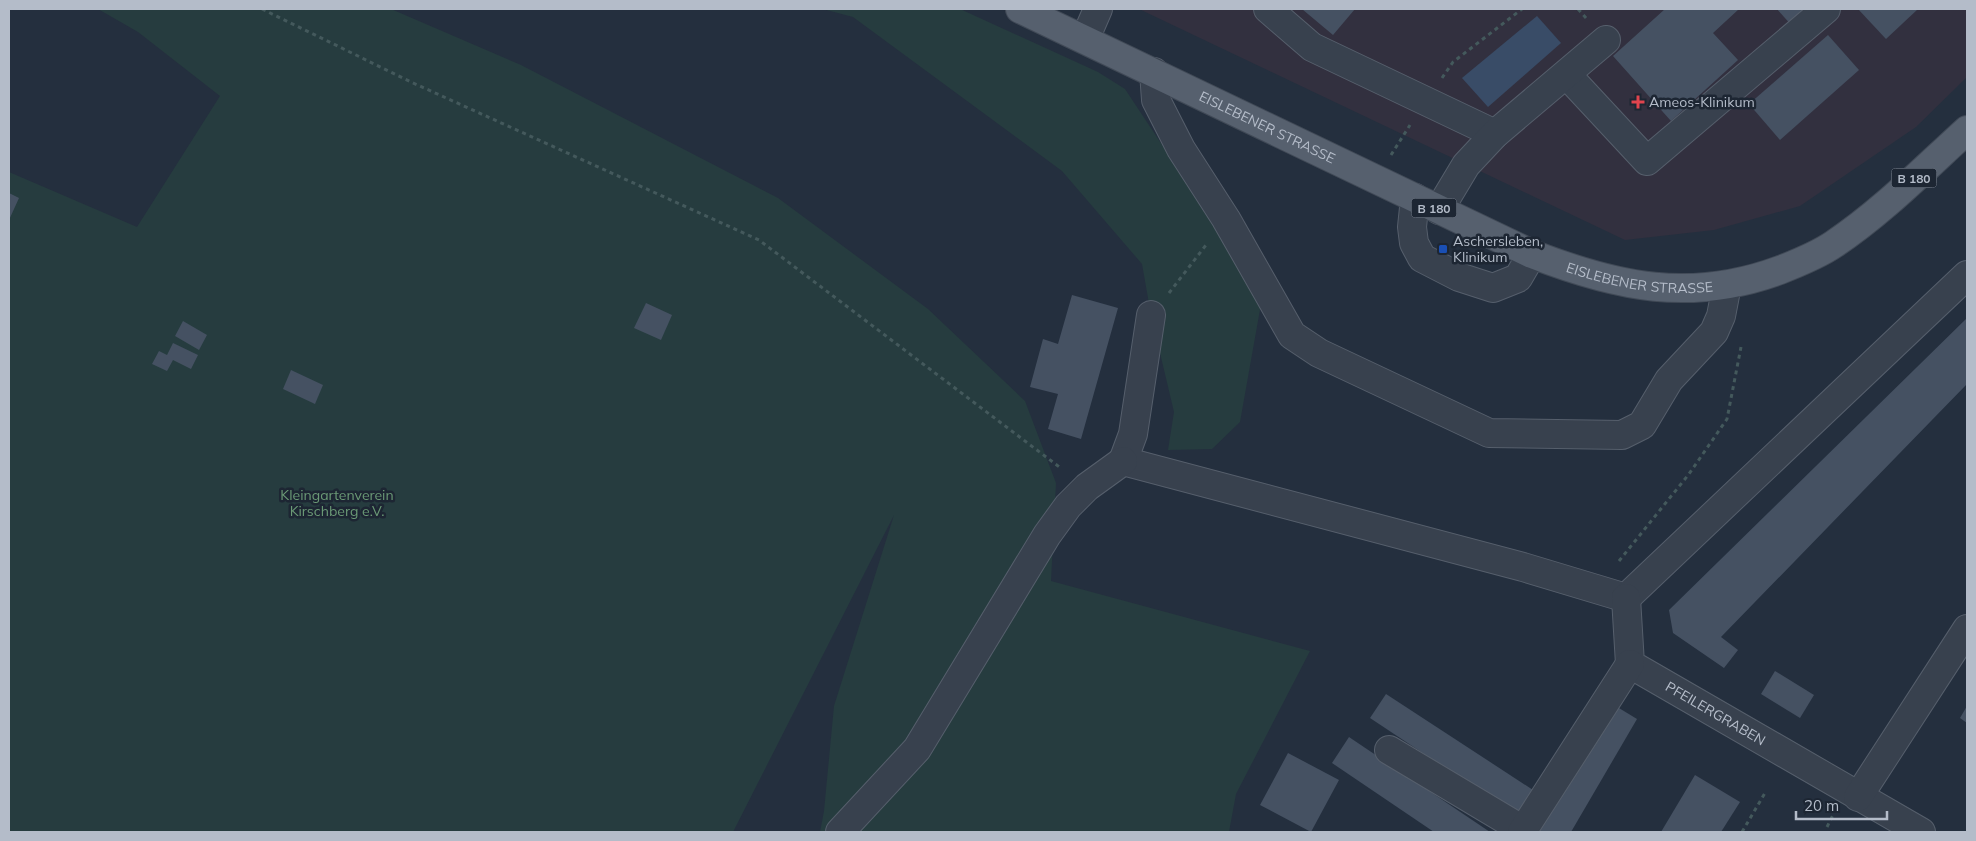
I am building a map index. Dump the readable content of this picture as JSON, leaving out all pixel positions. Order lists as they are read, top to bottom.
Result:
{
  "streets": {
    "main road": ["EISLEBENER STRASSE", "B 180"],
    "street": ["PFEILERGRABEN"]
  },
  "parks": ["Kleingartenverein Kirschberg e.V."],
  "places": {
    "health": ["Ameos-Klinikum"],
    "transit": ["Aschersleben, Klinikum"]
  },
  "scale_bar": "20 m"
}
